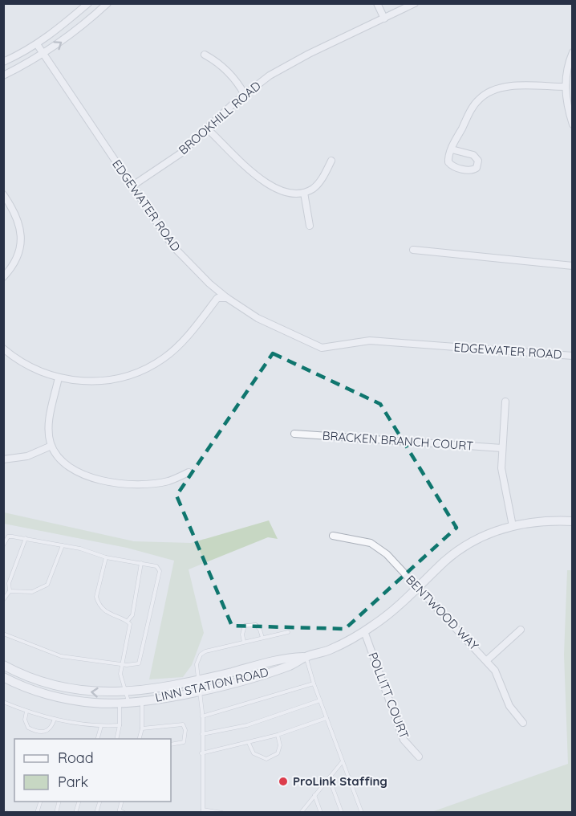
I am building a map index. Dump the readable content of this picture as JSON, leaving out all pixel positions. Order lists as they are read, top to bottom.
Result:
{
  "streets": {
    "street": [
      "BROOKHILL ROAD",
      "EDGEWATER ROAD",
      "BRACKEN BRANCH COURT",
      "BENTWOOD WAY",
      "LINN STATION ROAD",
      "POLLITT COURT"
    ]
  },
  "crossings": [
    ["BROOKHILL ROAD", "EDGEWATER ROAD"],
    ["BENTWOOD WAY", "LINN STATION ROAD"],
    ["LINN STATION ROAD", "POLLITT COURT"]
  ],
  "places": ["ProLink Staffing"],
  "legend": ["Road", "Park"]
}
